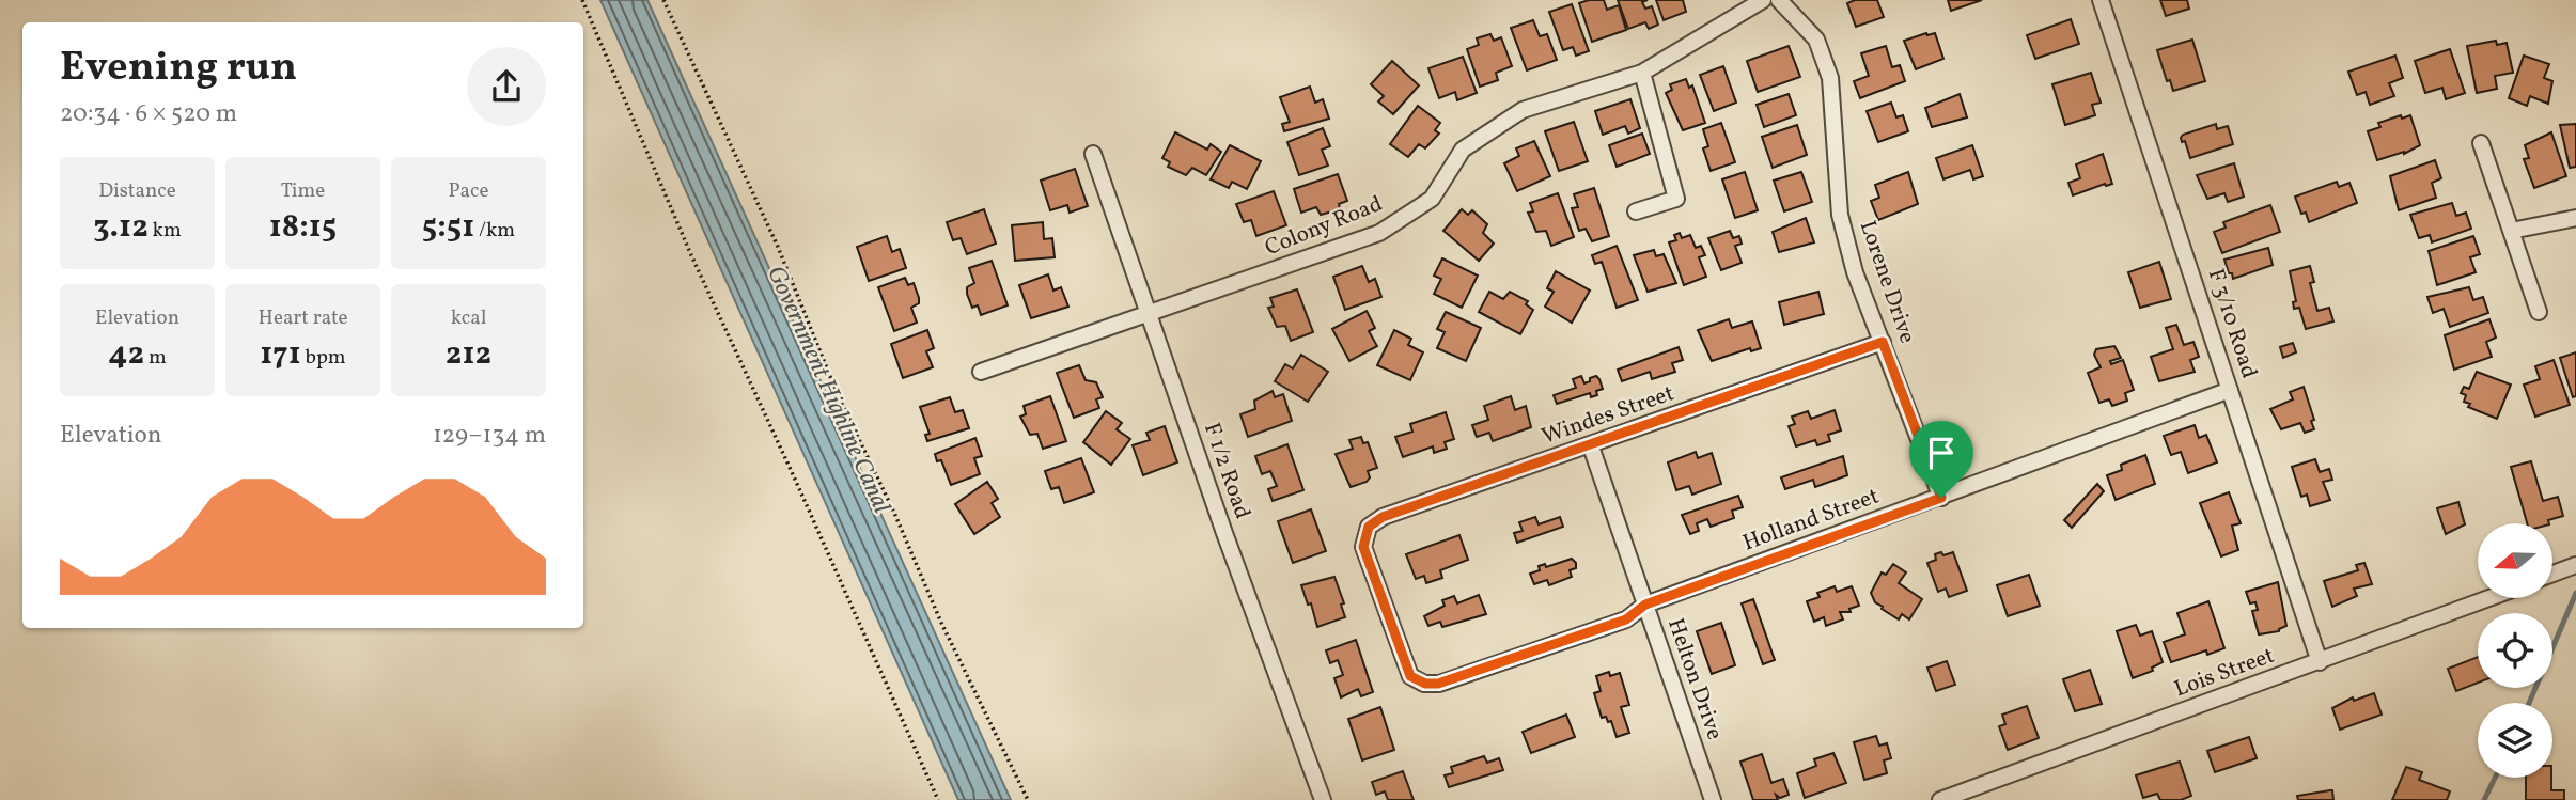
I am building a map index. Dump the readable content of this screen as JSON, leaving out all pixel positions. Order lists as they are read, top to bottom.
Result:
{
  "streets": {
    "street": [
      "Colony Road",
      "Lorene Drive",
      "F 3/10 Road",
      "Windes Street",
      "F 1/2 Road",
      "Holland Street",
      "Lois Street",
      "Helton Drive"
    ]
  },
  "crossings": [
    ["Colony Road", "F 1/2 Road"],
    ["Lorene Drive", "Windes Street"],
    ["Lorene Drive", "Holland Street"],
    ["F 3/10 Road", "Holland Street"],
    ["F 3/10 Road", "Lois Street"],
    ["Windes Street", "Holland Street"],
    ["Windes Street", "Helton Drive"],
    ["Holland Street", "Helton Drive"]
  ],
  "water": ["Government Highline Canal"],
  "north": "left",
  "page": {
    "heading": ["Evening run", "20:34 · 6 × 520 m"],
    "stats": [
      ["Distance", "3.12 km"],
      ["Time", "18:15"],
      ["Pace", "5:51 /km"],
      ["Elevation", "42 m"],
      ["Heart rate", "171 bpm"],
      ["kcal", "212"]
    ],
    "chart": ["Elevation", "129–134 m"]
  }
}
